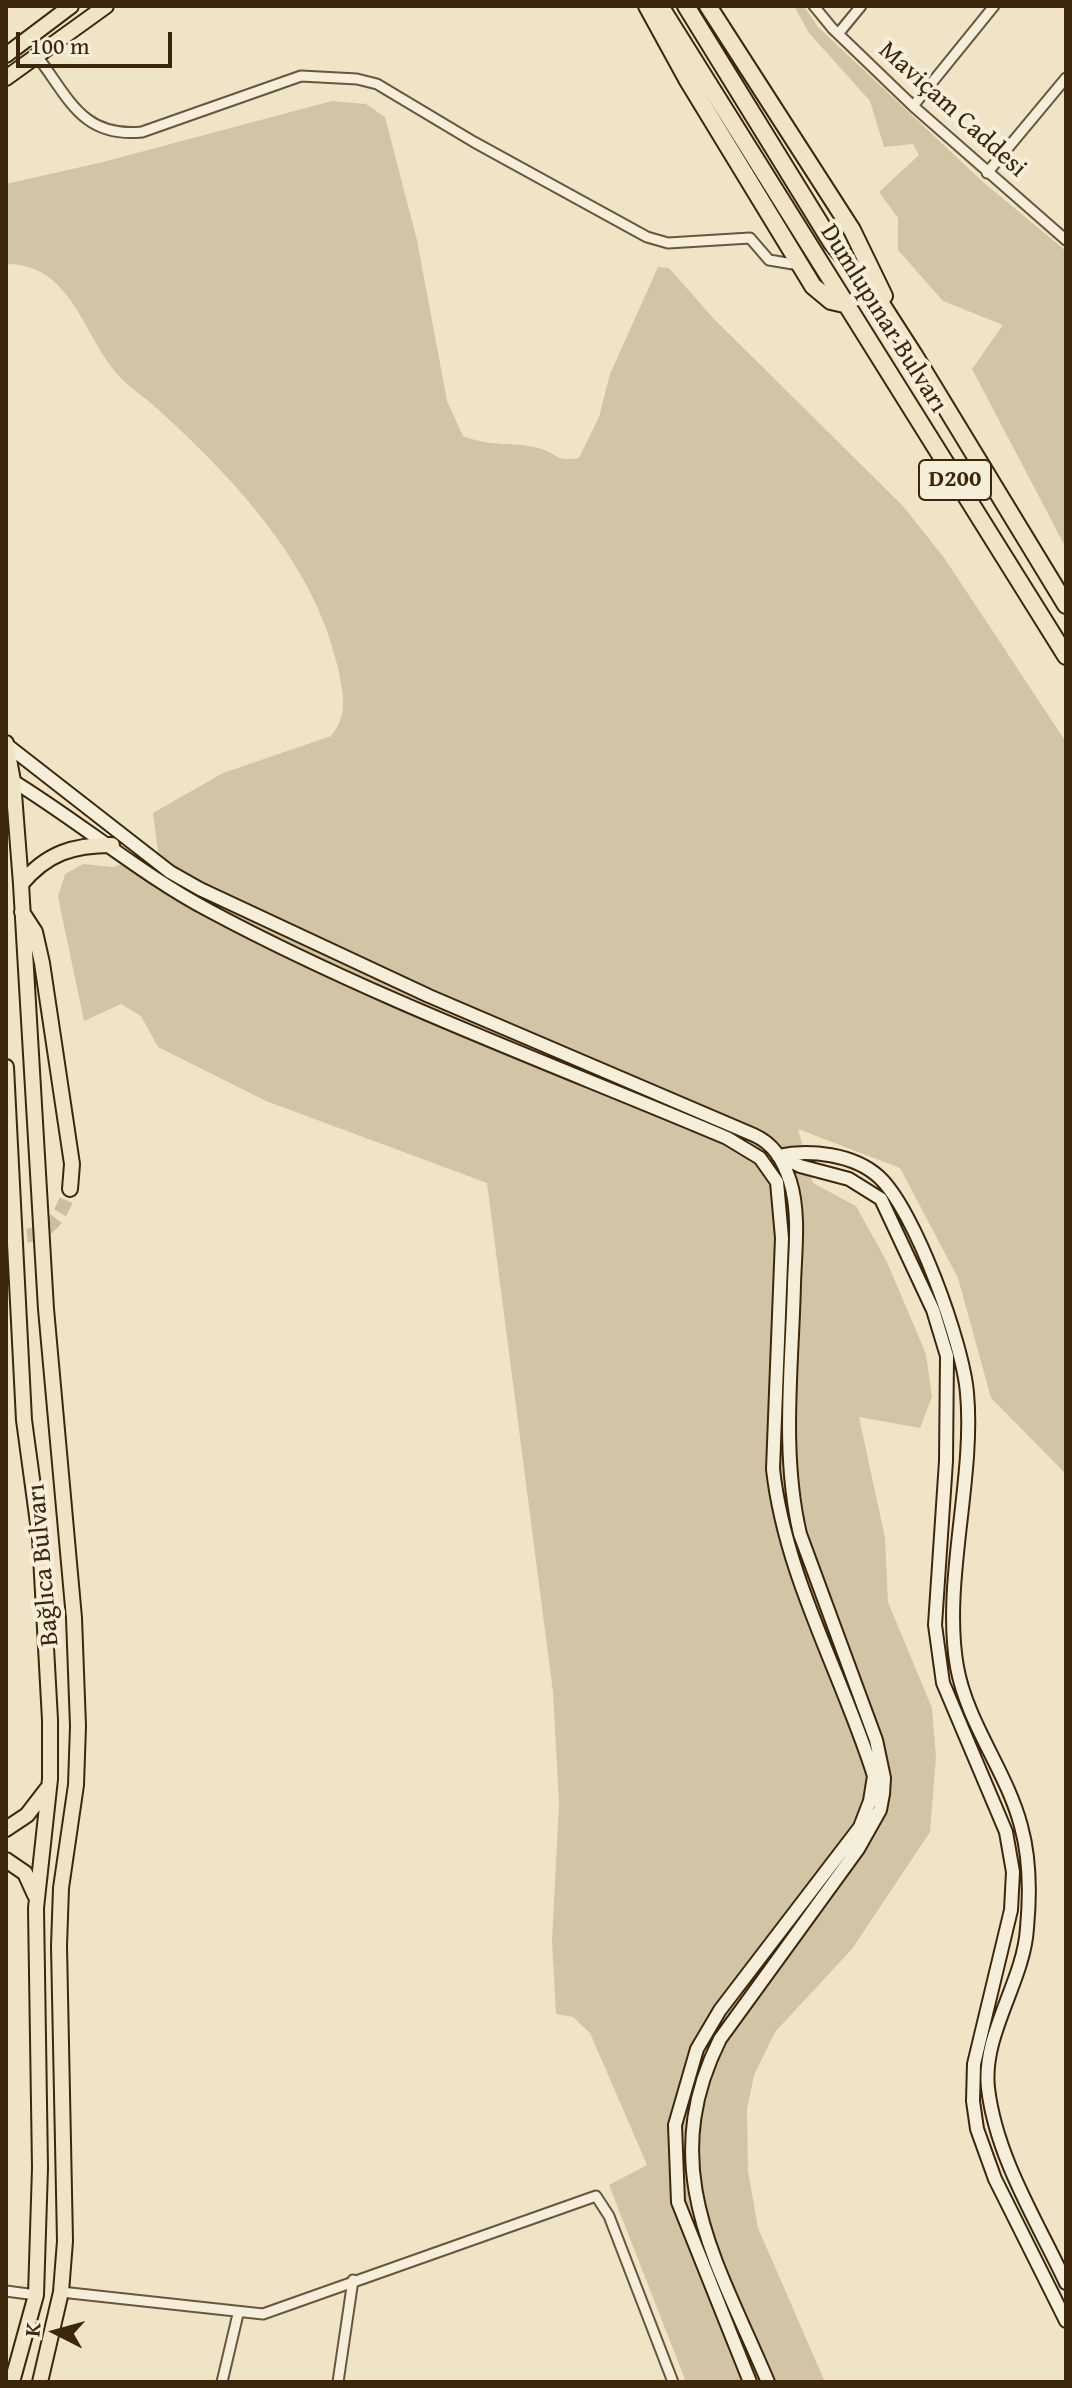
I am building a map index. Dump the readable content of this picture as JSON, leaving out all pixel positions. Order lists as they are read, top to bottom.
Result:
{
  "streets": {
    "highway": ["Dumlupınar Bulvarı", "D200"],
    "main road": ["Bağlıca Bulvarı"],
    "street": ["Maviçam Caddesi"]
  },
  "scale_bar": "100 m",
  "north": "left"
}
